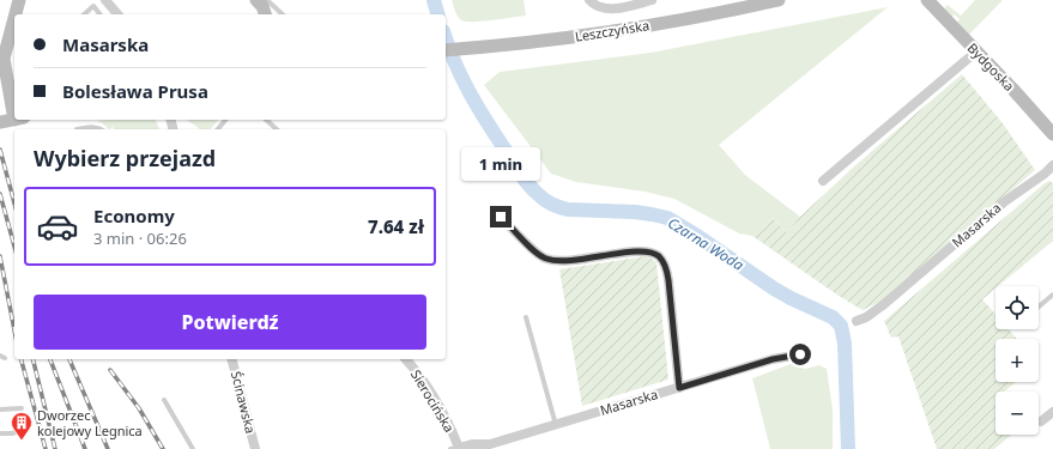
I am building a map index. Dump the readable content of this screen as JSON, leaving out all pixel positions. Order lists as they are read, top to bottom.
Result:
{
  "streets": {
    "main road": ["Leszczyńska", "Bydgoska"],
    "street": ["Masarska", "Sierocińska", "Ścinawska"]
  },
  "crossings": [
    ["Masarska", "Sierocińska"]
  ],
  "water": ["Czarna Woda"],
  "places": {
    "building": ["Dworzec kolejowy Legnica"]
  },
  "page": {
    "banner": ["Masarska", "Bolesława Prusa"],
    "heading": "Wybierz przejazd",
    "bubble": "1 min",
    "list": [
      {
        "name": "Economy",
        "note": "3 min · 06:26",
        "value": "7.64 zł"
      }
    ],
    "buttons": "Potwierdź",
    "map_buttons": ["+", "−"]
  }
}
